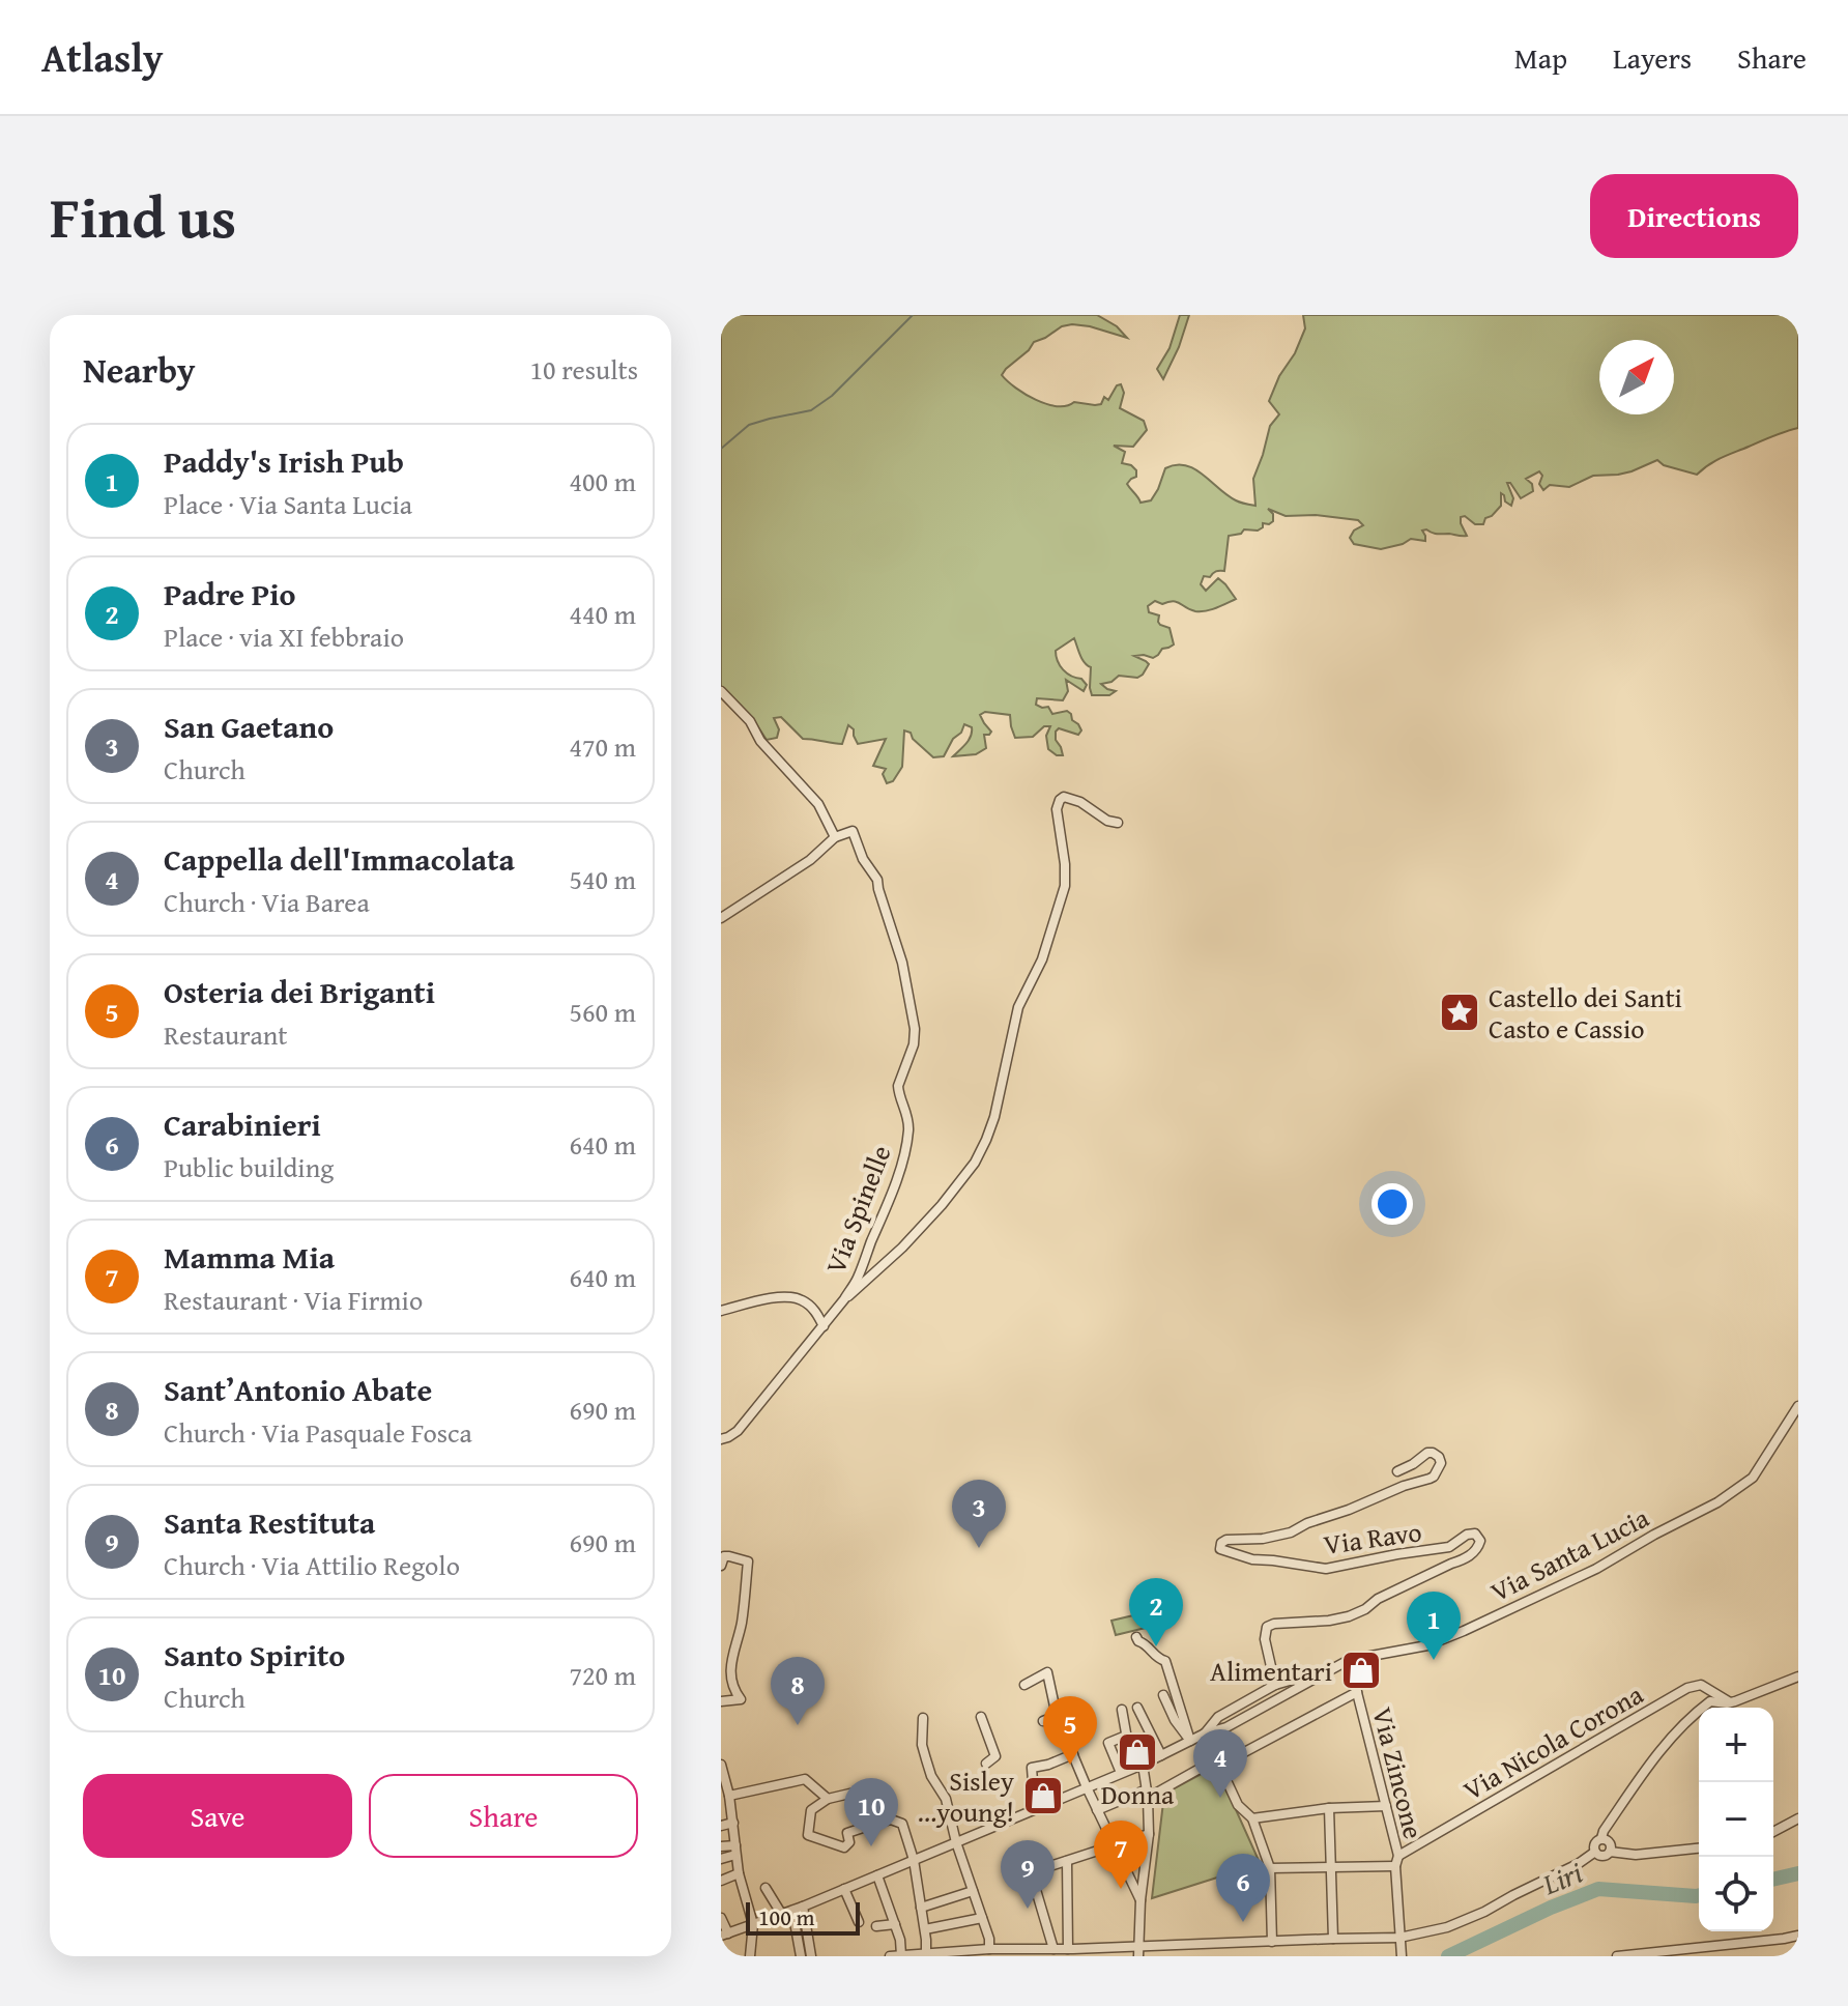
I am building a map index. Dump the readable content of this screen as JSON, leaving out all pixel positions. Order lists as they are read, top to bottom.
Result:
{
  "streets": {
    "street": [
      "Via Spinelle",
      "Via Ravo",
      "Via Santa Lucia",
      "Via Nicola Corona",
      "Via Zincone"
    ]
  },
  "crossings": [
    ["Via Santa Lucia", "Via Zincone"],
    ["Via Nicola Corona", "Via Zincone"]
  ],
  "water": ["Liri"],
  "places": {
    "place": ["Castello dei Santi Casto e Cassio"],
    "shop": ["Alimentari", "Donna", "Sisley ...young!"]
  },
  "scale_bar": "100 m",
  "north": "top right",
  "page": {
    "header": "Atlasly",
    "nav": ["Map", "Layers", "Share"],
    "title": "Find us",
    "buttons": [
      "Directions",
      ["Save", "Share"]
    ],
    "heading": ["Nearby", "10 results"],
    "list": [
      {
        "mark": "1",
        "name": "Paddy's Irish Pub",
        "note": "Place · Via Santa Lucia",
        "value": "400 m"
      },
      {
        "mark": "2",
        "name": "Padre Pio",
        "note": "Place · via XI febbraio",
        "value": "440 m"
      },
      {
        "mark": "3",
        "name": "San Gaetano",
        "note": "Church",
        "value": "470 m"
      },
      {
        "mark": "4",
        "name": "Cappella dell'Immacolata",
        "note": "Church · Via Barea",
        "value": "540 m"
      },
      {
        "mark": "5",
        "name": "Osteria dei Briganti",
        "note": "Restaurant",
        "value": "560 m"
      },
      {
        "mark": "6",
        "name": "Carabinieri",
        "note": "Public building",
        "value": "640 m"
      },
      {
        "mark": "7",
        "name": "Mamma Mia",
        "note": "Restaurant · Via Firmio",
        "value": "640 m"
      },
      {
        "mark": "8",
        "name": "Sant’Antonio Abate",
        "note": "Church · Via Pasquale Fosca",
        "value": "690 m"
      },
      {
        "mark": "9",
        "name": "Santa Restituta",
        "note": "Church · Via Attilio Regolo",
        "value": "690 m"
      },
      {
        "mark": "10",
        "name": "Santo Spirito",
        "note": "Church",
        "value": "720 m"
      }
    ],
    "pins": [
      "3",
      "2",
      "1",
      "8",
      "5",
      "4",
      "10",
      "7",
      "9",
      "6"
    ],
    "map_buttons": ["+", "−"],
    "scale": "100 m"
  }
}
